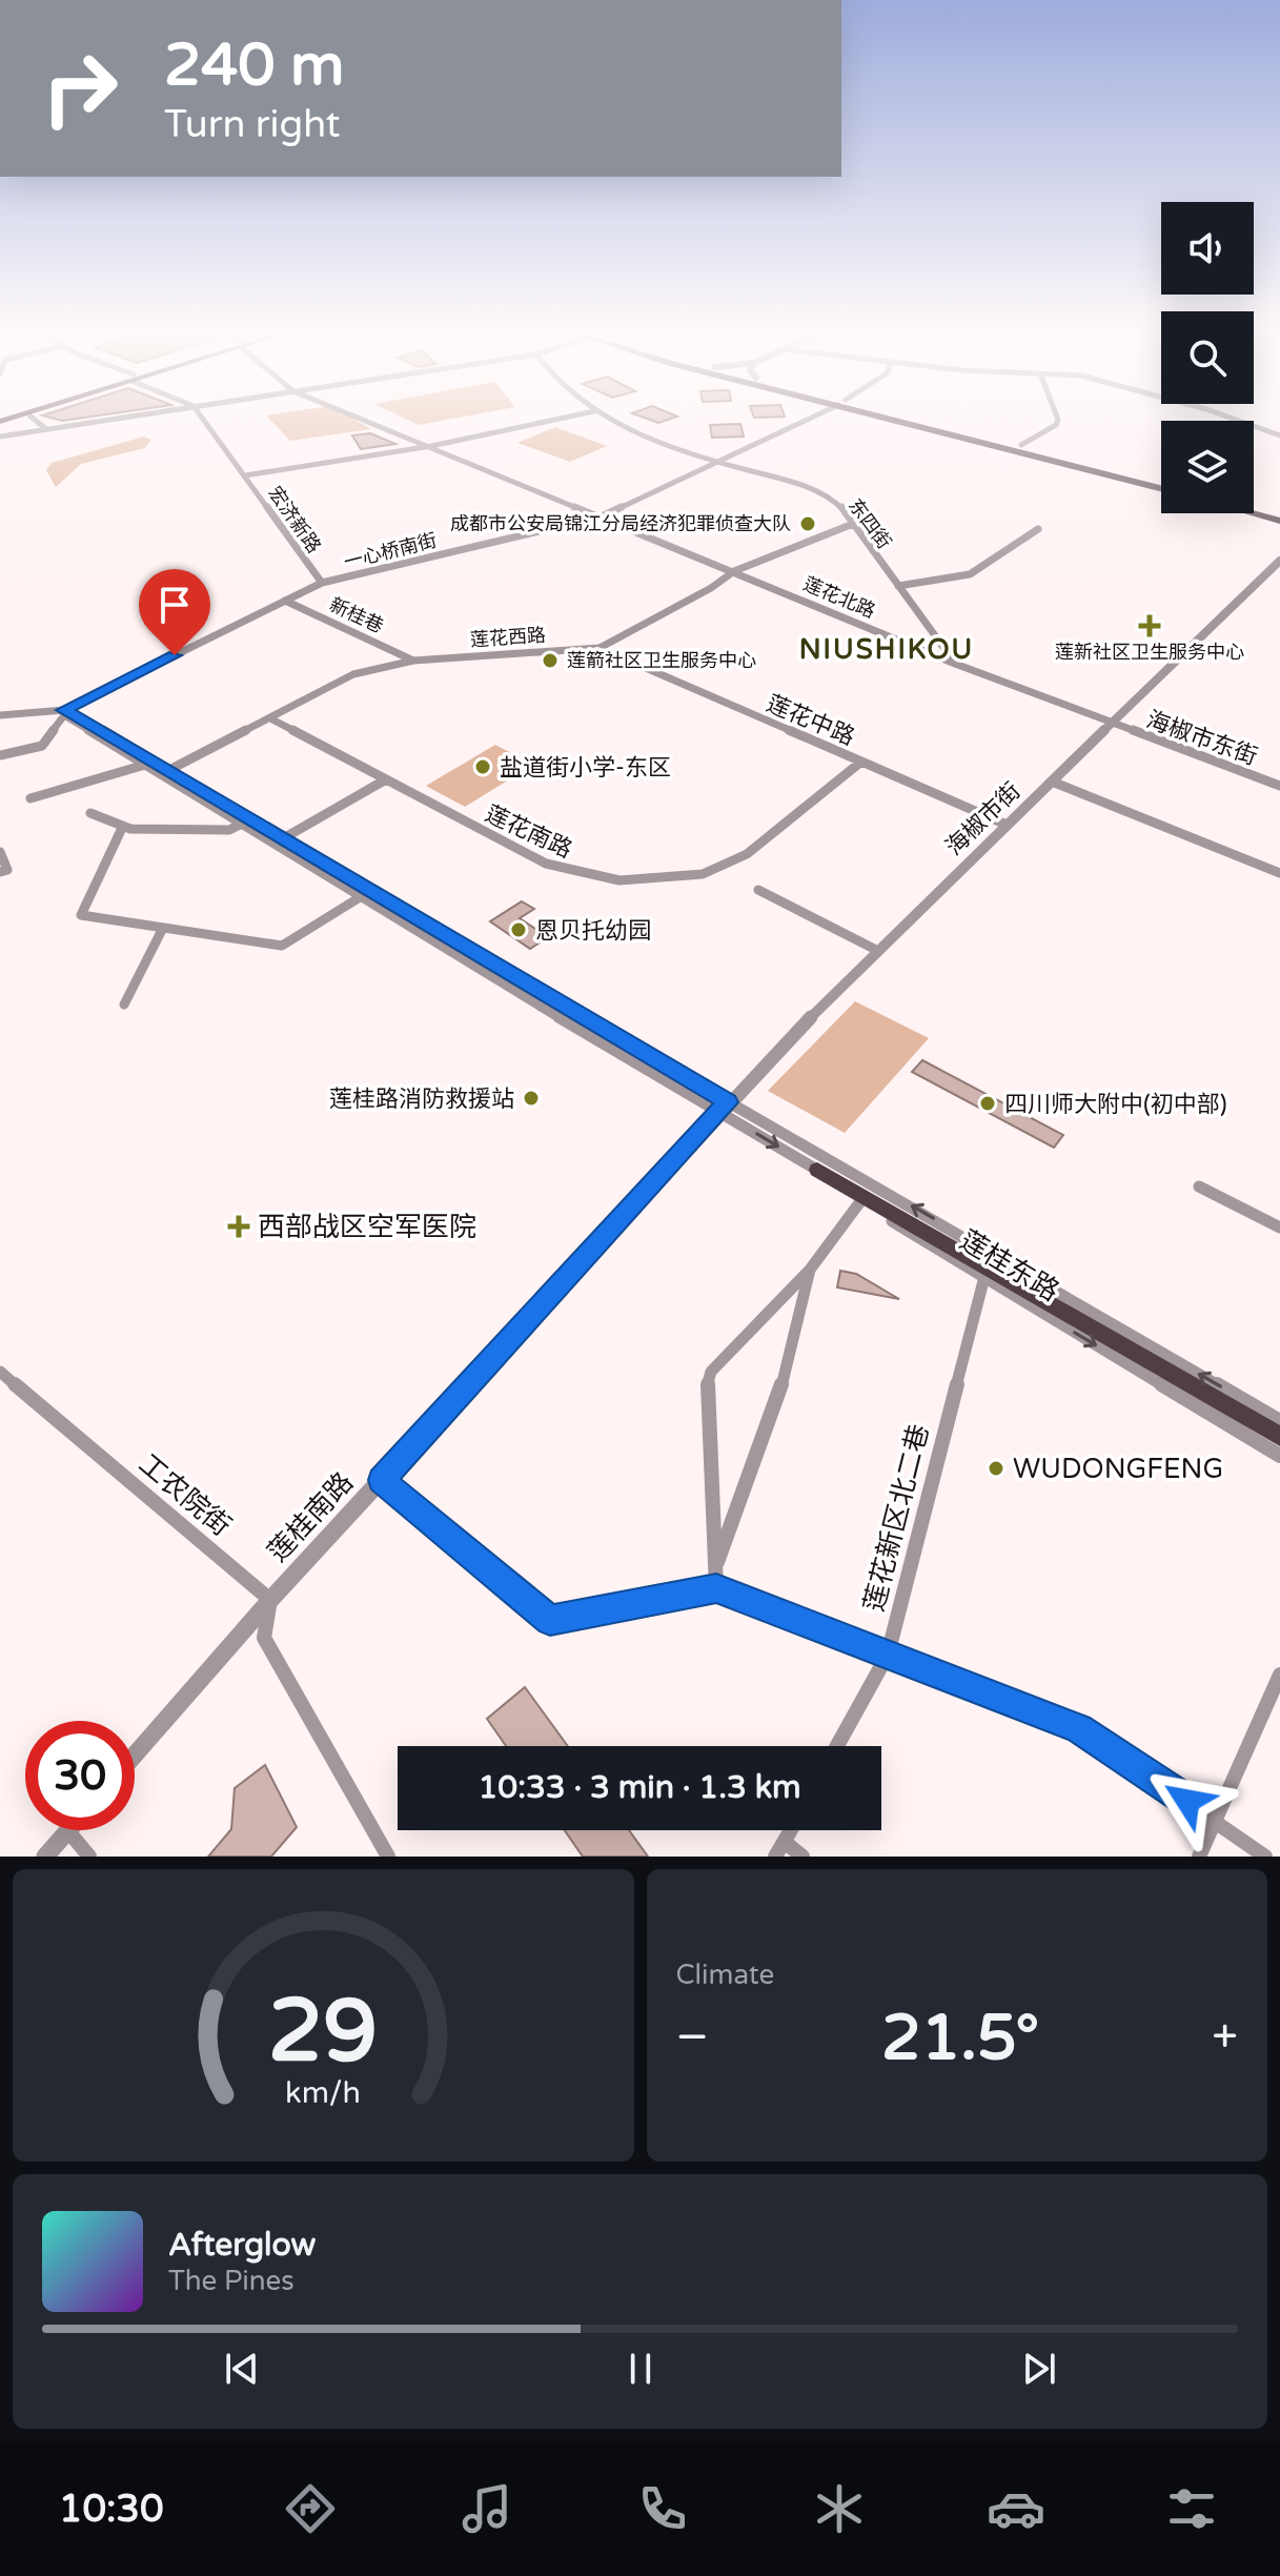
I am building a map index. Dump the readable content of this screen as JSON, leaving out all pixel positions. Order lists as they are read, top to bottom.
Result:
{
  "streets": {
    "street": [
      "宏济新路",
      "东四街",
      "一心桥南街",
      "莲花北路",
      "新桂巷",
      "莲花西路",
      "莲花中路",
      "海椒市东街",
      "海椒市街",
      "莲花南路",
      "莲桂东路",
      "工农院街",
      "莲桂南路",
      "莲花新区北二巷"
    ]
  },
  "crossings": [
    ["宏济新路", "一心桥南街"],
    ["东四街", "一心桥南街"],
    ["东四街", "莲花北路"],
    ["东四街", "莲花西路"],
    ["一心桥南街", "莲花北路"],
    ["一心桥南街", "新桂巷"],
    ["莲花北路", "莲花西路"],
    ["莲花北路", "海椒市东街"],
    ["莲花北路", "海椒市街"],
    ["新桂巷", "莲花西路"],
    ["莲花西路", "莲花中路"],
    ["莲花西路", "莲花南路"],
    ["莲花中路", "海椒市街"],
    ["莲花中路", "莲花南路"],
    ["海椒市东街", "海椒市街"],
    ["海椒市街", "莲桂东路"],
    ["海椒市街", "莲桂南路"],
    ["莲桂东路", "莲桂南路"],
    ["莲桂东路", "莲花新区北二巷"],
    ["工农院街", "莲桂南路"]
  ],
  "districts": ["NIUSHIKOU"],
  "places": {
    "other": [
      "成都市公安局锦江分局经济犯罪侦查大队",
      "莲箭社区卫生服务中心",
      "盐道街小学-东区",
      "恩贝托幼园",
      "莲桂路消防救援站",
      "四川师大附中(初中部)",
      "WUDONGFENG"
    ],
    "health": ["莲新社区卫生服务中心", "西部战区空军医院"]
  },
  "page": {
    "turn": ["240 m", "Turn right"],
    "limit": "30",
    "trip": "10:33 · 3 min · 1.3 km",
    "tile": "Climate",
    "heat": ["−", "21.5°", "+"],
    "song": ["Afterglow", "The Pines"],
    "tabs": "10:30",
    "gauge": ["29", "km/h"]
  }
}
